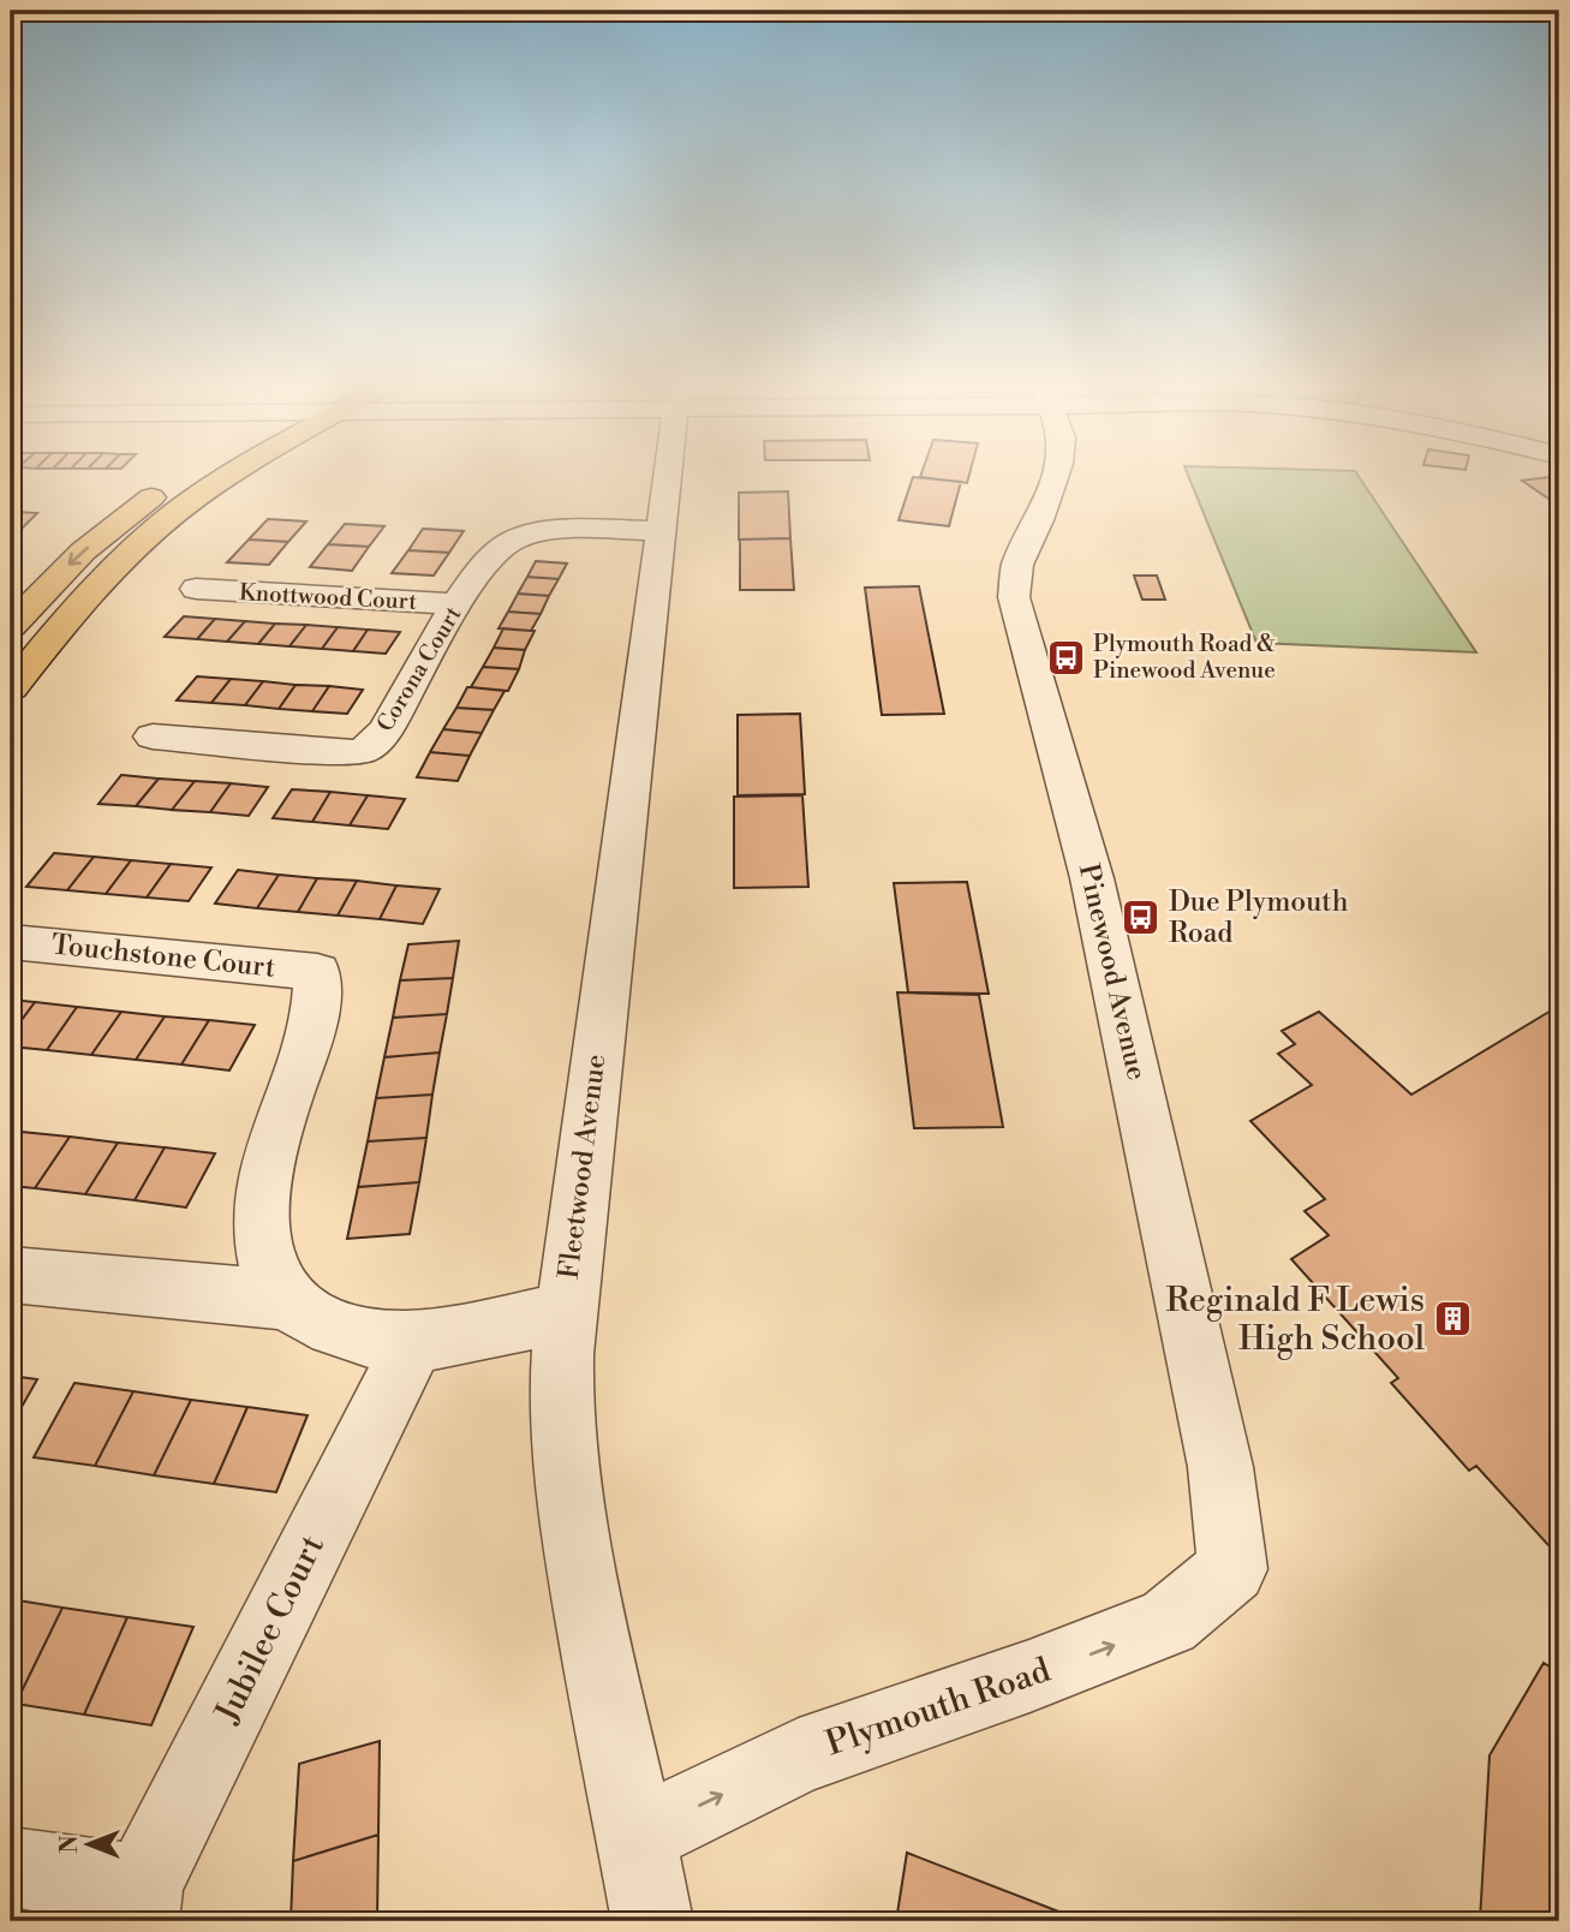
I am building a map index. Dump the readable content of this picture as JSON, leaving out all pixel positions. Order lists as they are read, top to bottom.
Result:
{
  "streets": {
    "street": [
      "Knottwood Court",
      "Corona Court",
      "Touchstone Court",
      "Pinewood Avenue",
      "Fleetwood Avenue",
      "Jubilee Court",
      "Plymouth Road"
    ]
  },
  "crossings": [
    ["Knottwood Court", "Corona Court"],
    ["Corona Court", "Fleetwood Avenue"],
    ["Pinewood Avenue", "Plymouth Road"],
    ["Fleetwood Avenue", "Plymouth Road"]
  ],
  "one_way": ["Plymouth Road"],
  "places": {
    "bus stop": ["Plymouth Road & Pinewood Avenue", "Due Plymouth Road"],
    "building": ["Reginald F Lewis High School"]
  },
  "north": "left"
}
